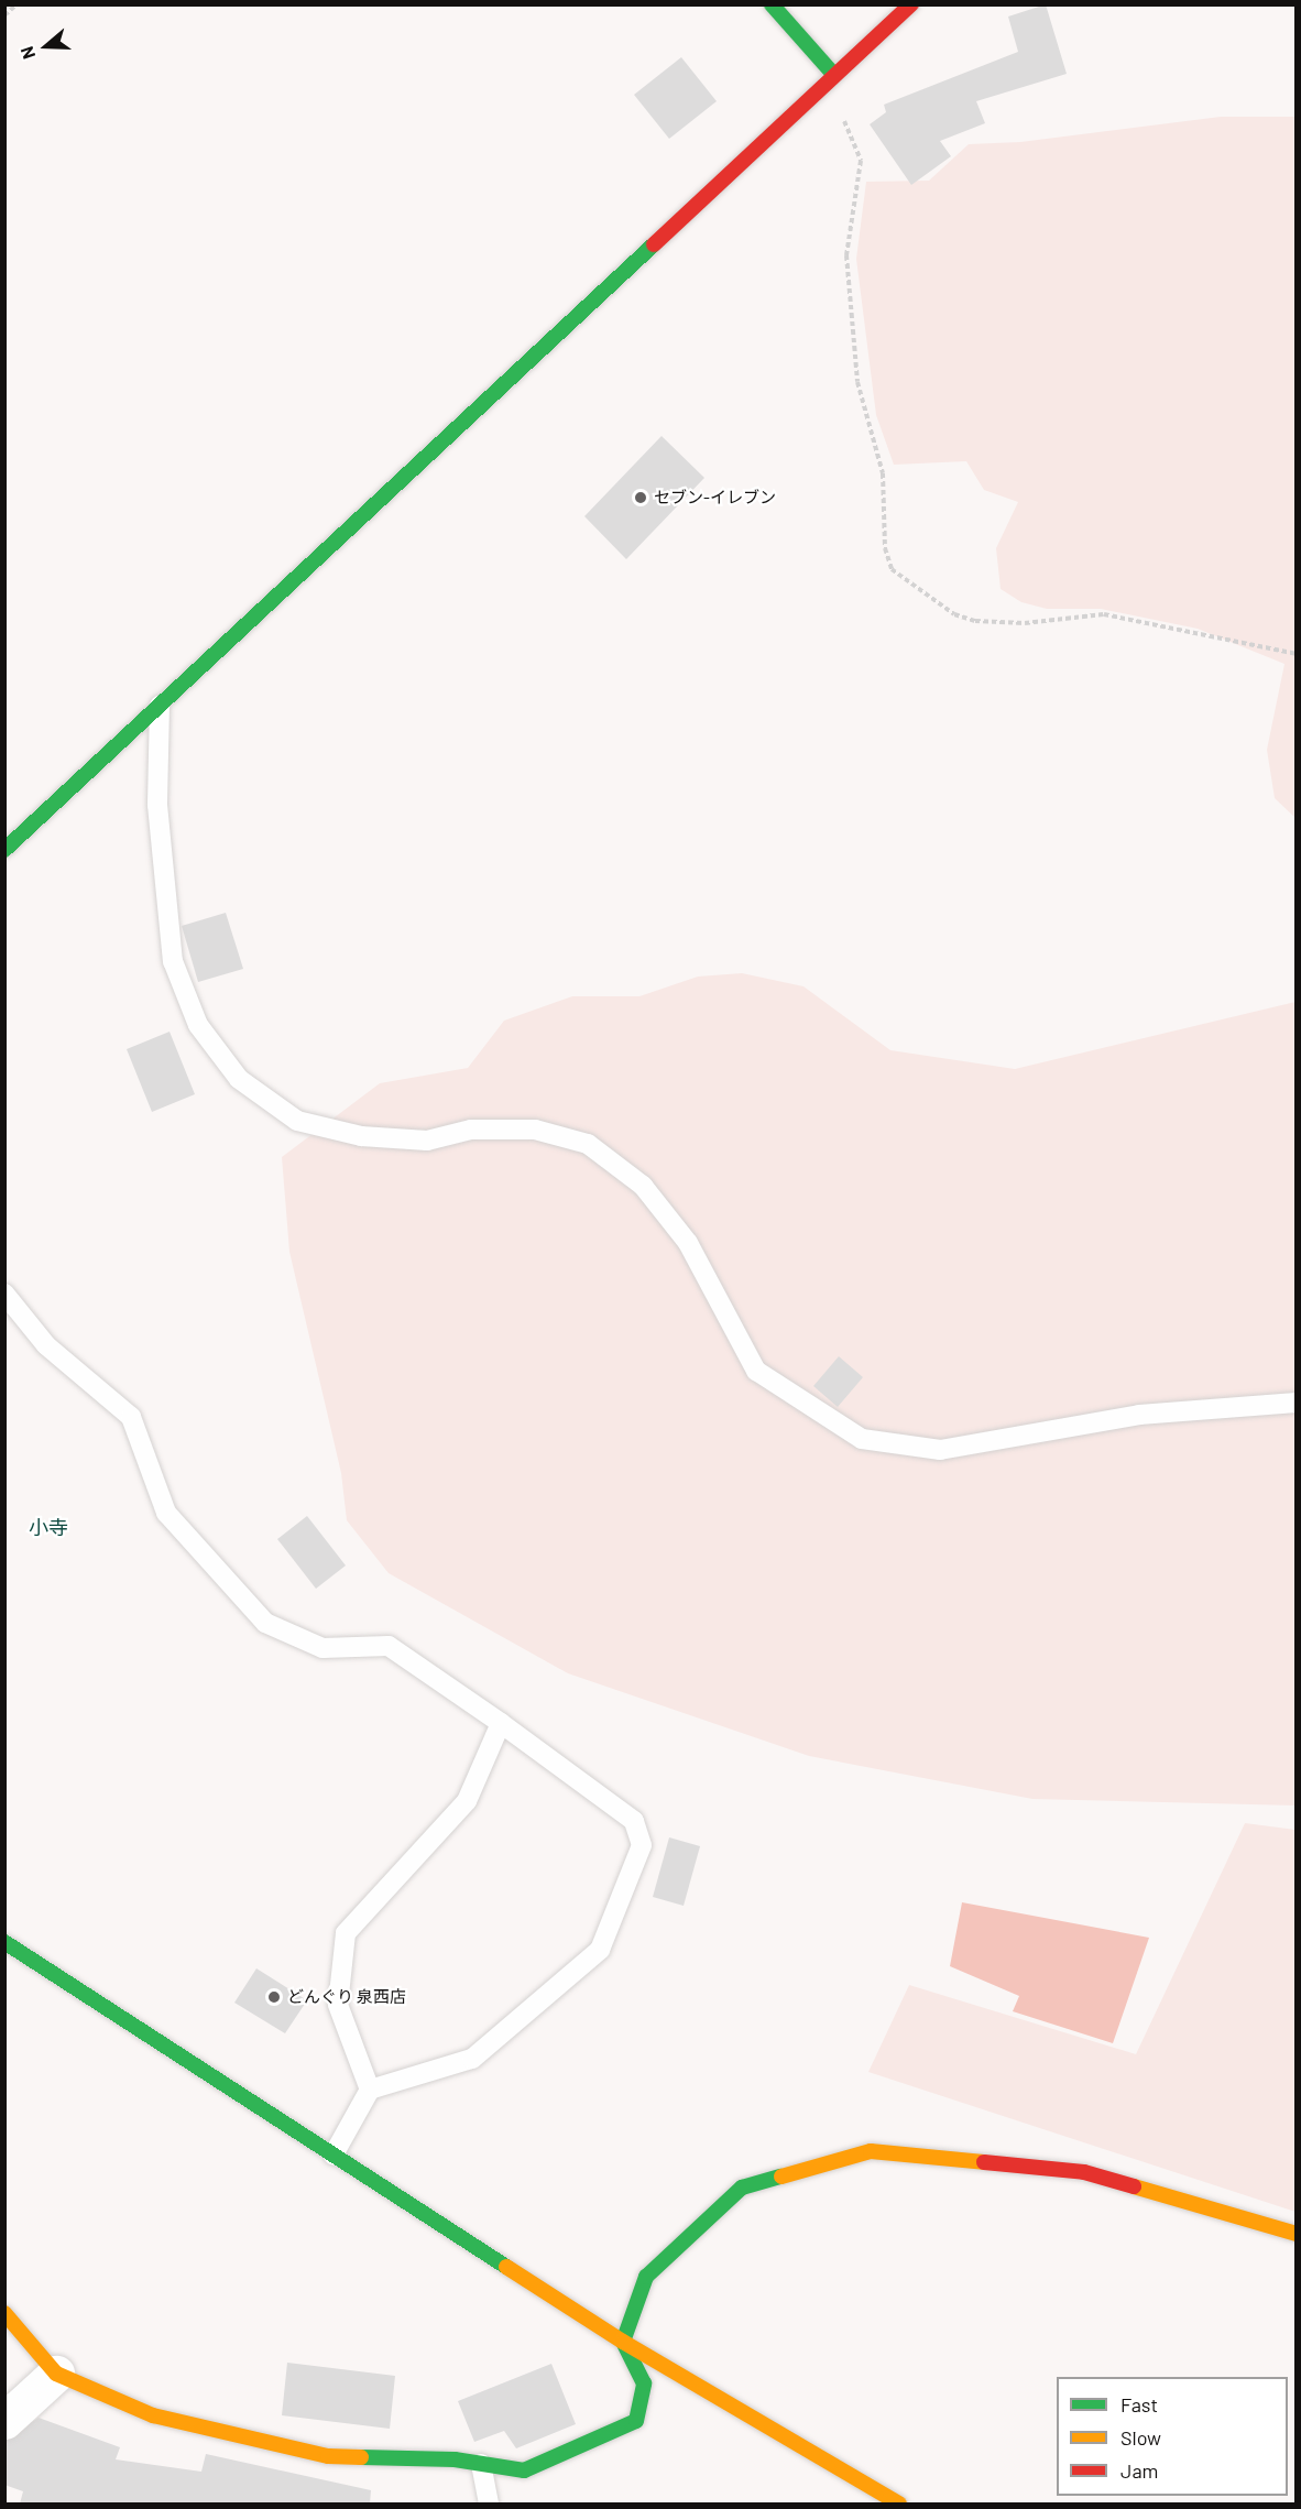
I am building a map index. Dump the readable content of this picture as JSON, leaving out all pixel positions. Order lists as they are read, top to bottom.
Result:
{
  "districts": ["小寺"],
  "places": ["セブン-イレブン", "どんぐり 泉西店"],
  "legend": ["Fast", "Slow", "Jam"],
  "north": "left"
}
